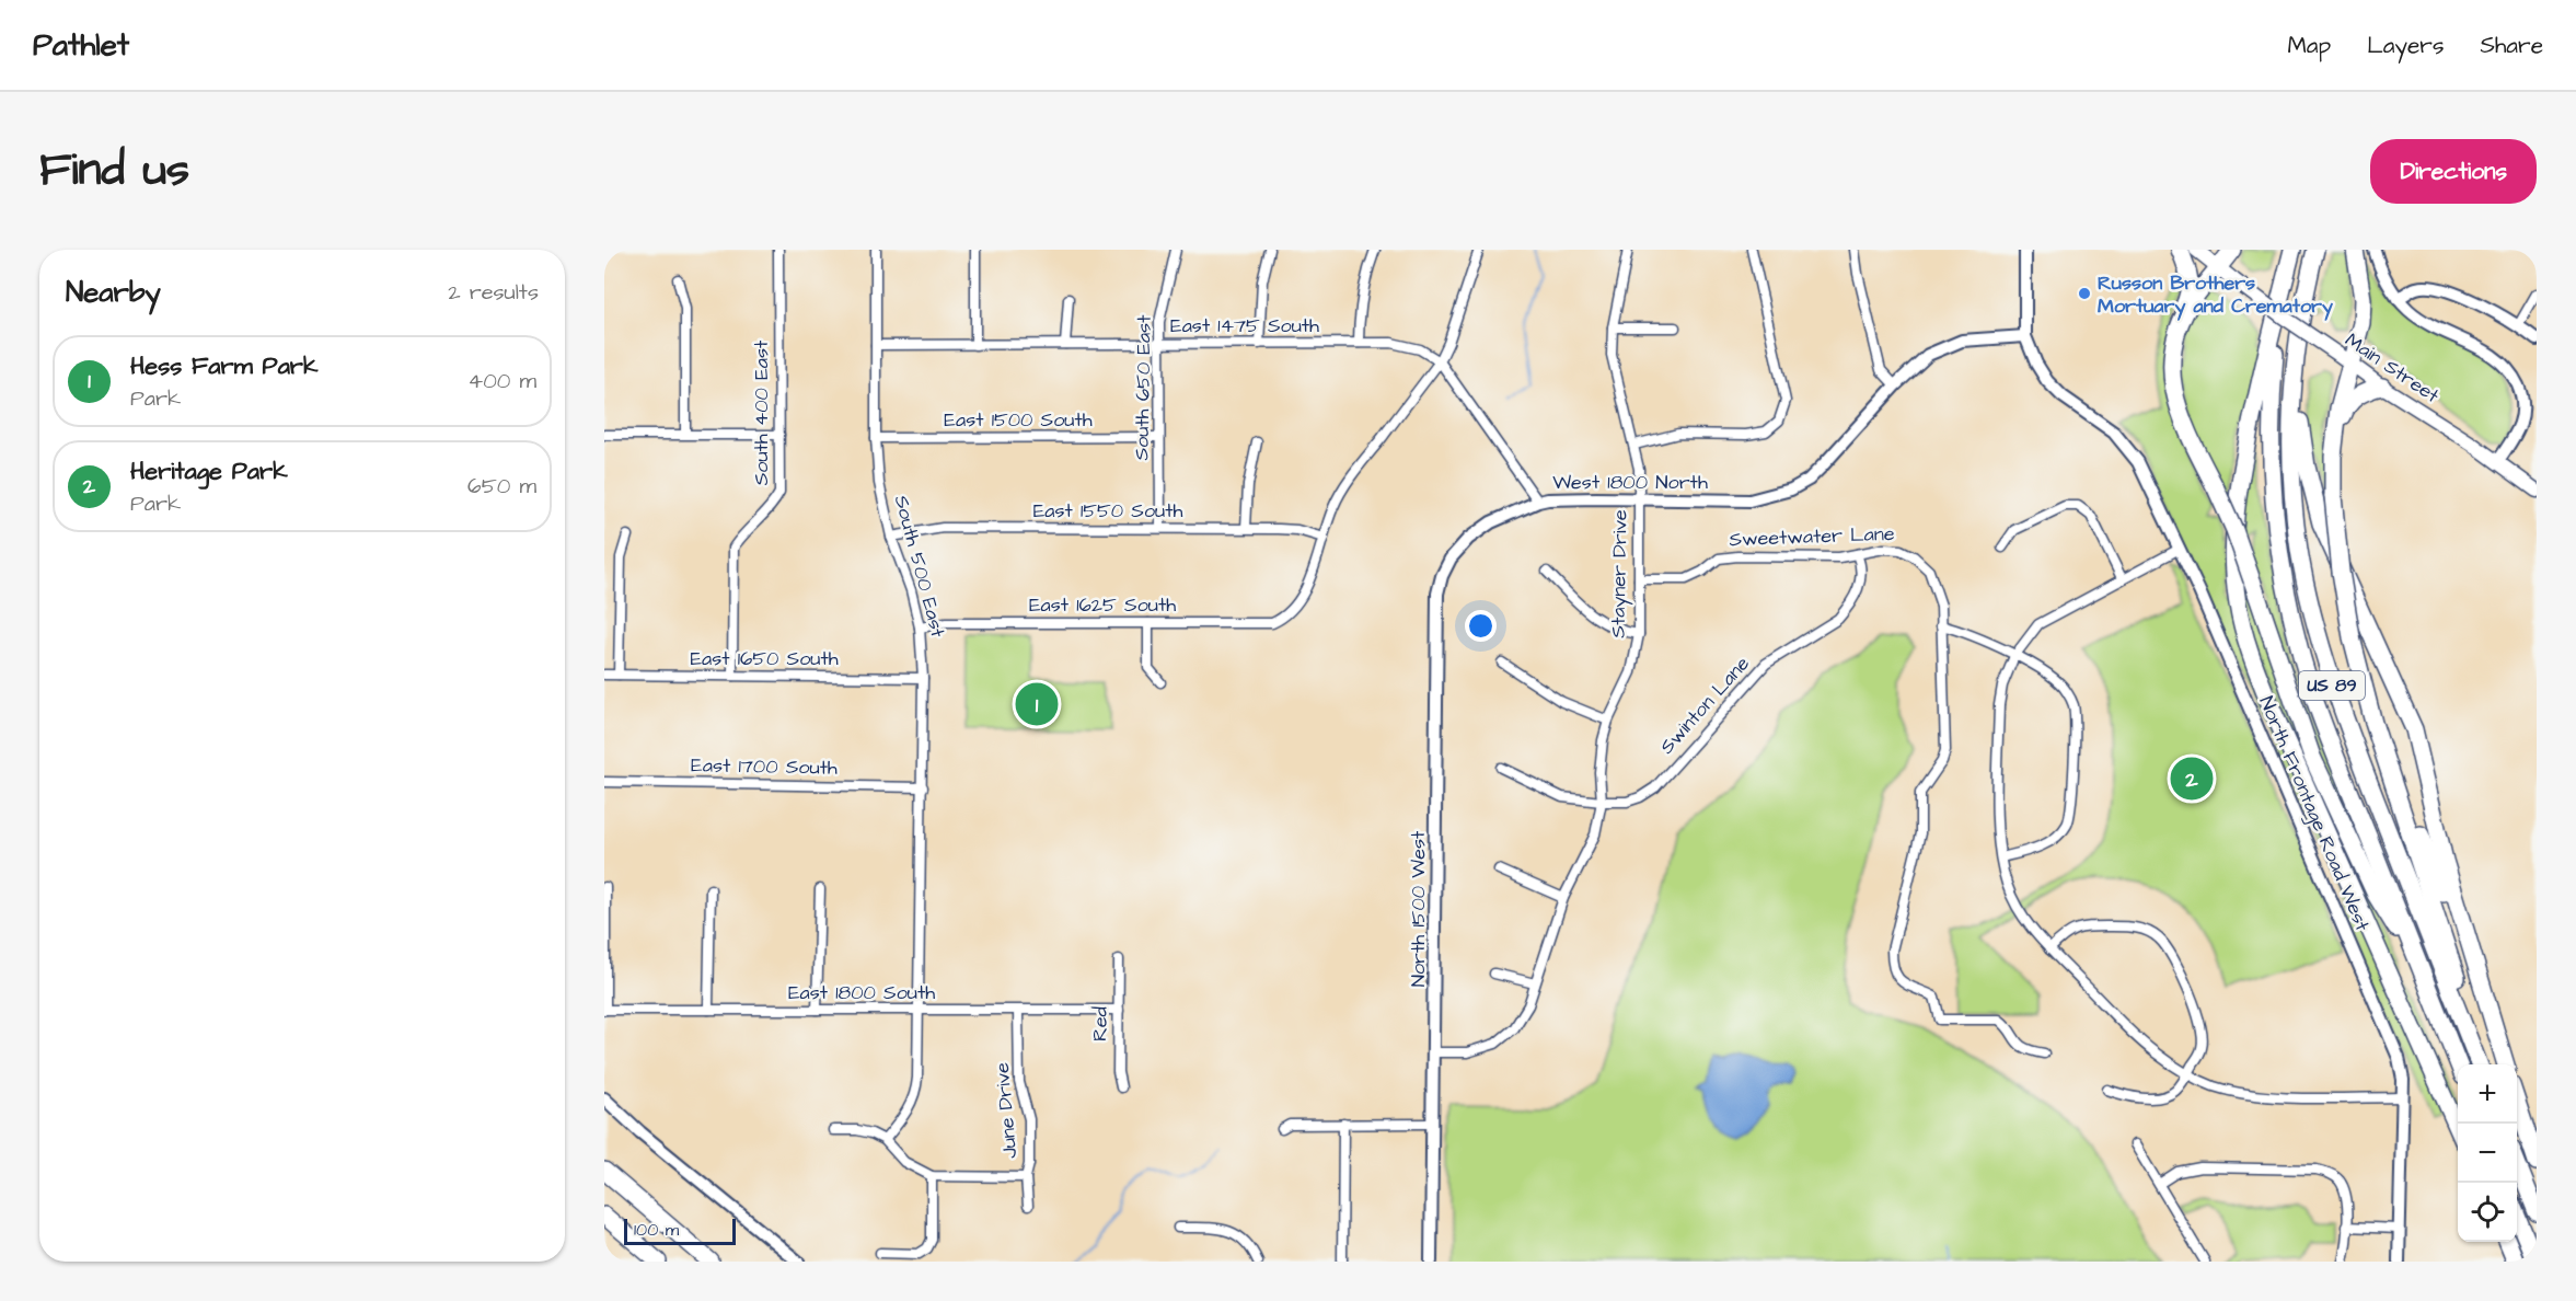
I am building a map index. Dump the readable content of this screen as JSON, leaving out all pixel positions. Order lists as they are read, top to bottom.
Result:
{
  "streets": {
    "highway": ["US 89"],
    "main road": ["Main Street"],
    "street": [
      "East 1475 South",
      "South 650 East",
      "South 400 East",
      "East 1500 South",
      "West 1800 North",
      "East 1550 South",
      "Sweetwater Lane",
      "South 500 East",
      "Stayner Drive",
      "East 1625 South",
      "East 1650 South",
      "Swinton Lane",
      "East 1700 South",
      "North Frontage Road West",
      "North 1500 West",
      "East 1800 South",
      "Red",
      "June Drive"
    ]
  },
  "crossings": [
    ["East 1475 South", "South 650 East"],
    ["East 1475 South", "West 1800 North"],
    ["East 1475 South", "South 500 East"],
    ["South 650 East", "East 1500 South"],
    ["South 650 East", "East 1550 South"],
    ["South 400 East", "East 1650 South"],
    ["East 1500 South", "South 500 East"],
    ["West 1800 North", "Stayner Drive"],
    ["West 1800 North", "North Frontage Road West"],
    ["West 1800 North", "North 1500 West"],
    ["East 1550 South", "South 500 East"],
    ["East 1550 South", "East 1625 South"],
    ["Sweetwater Lane", "Stayner Drive"],
    ["Sweetwater Lane", "Swinton Lane"],
    ["South 500 East", "East 1625 South"],
    ["South 500 East", "East 1650 South"],
    ["South 500 East", "East 1700 South"],
    ["South 500 East", "East 1800 South"],
    ["Stayner Drive", "Swinton Lane"],
    ["Stayner Drive", "North 1500 West"],
    ["East 1800 South", "Red"],
    ["East 1800 South", "June Drive"]
  ],
  "places": ["Russon Brothers Mortuary and Crematory"],
  "scale_bar": "100 m",
  "page": {
    "header": "Pathlet",
    "nav": ["Map", "Layers", "Share"],
    "title": "Find us",
    "buttons": "Directions",
    "heading": ["Nearby", "2 results"],
    "list": [
      {
        "mark": "1",
        "name": "Hess Farm Park",
        "note": "Park",
        "value": "400 m"
      },
      {
        "mark": "2",
        "name": "Heritage Park",
        "note": "Park",
        "value": "650 m"
      }
    ],
    "pins": ["1", "2"],
    "map_buttons": ["+", "−"],
    "scale": "100 m"
  }
}
